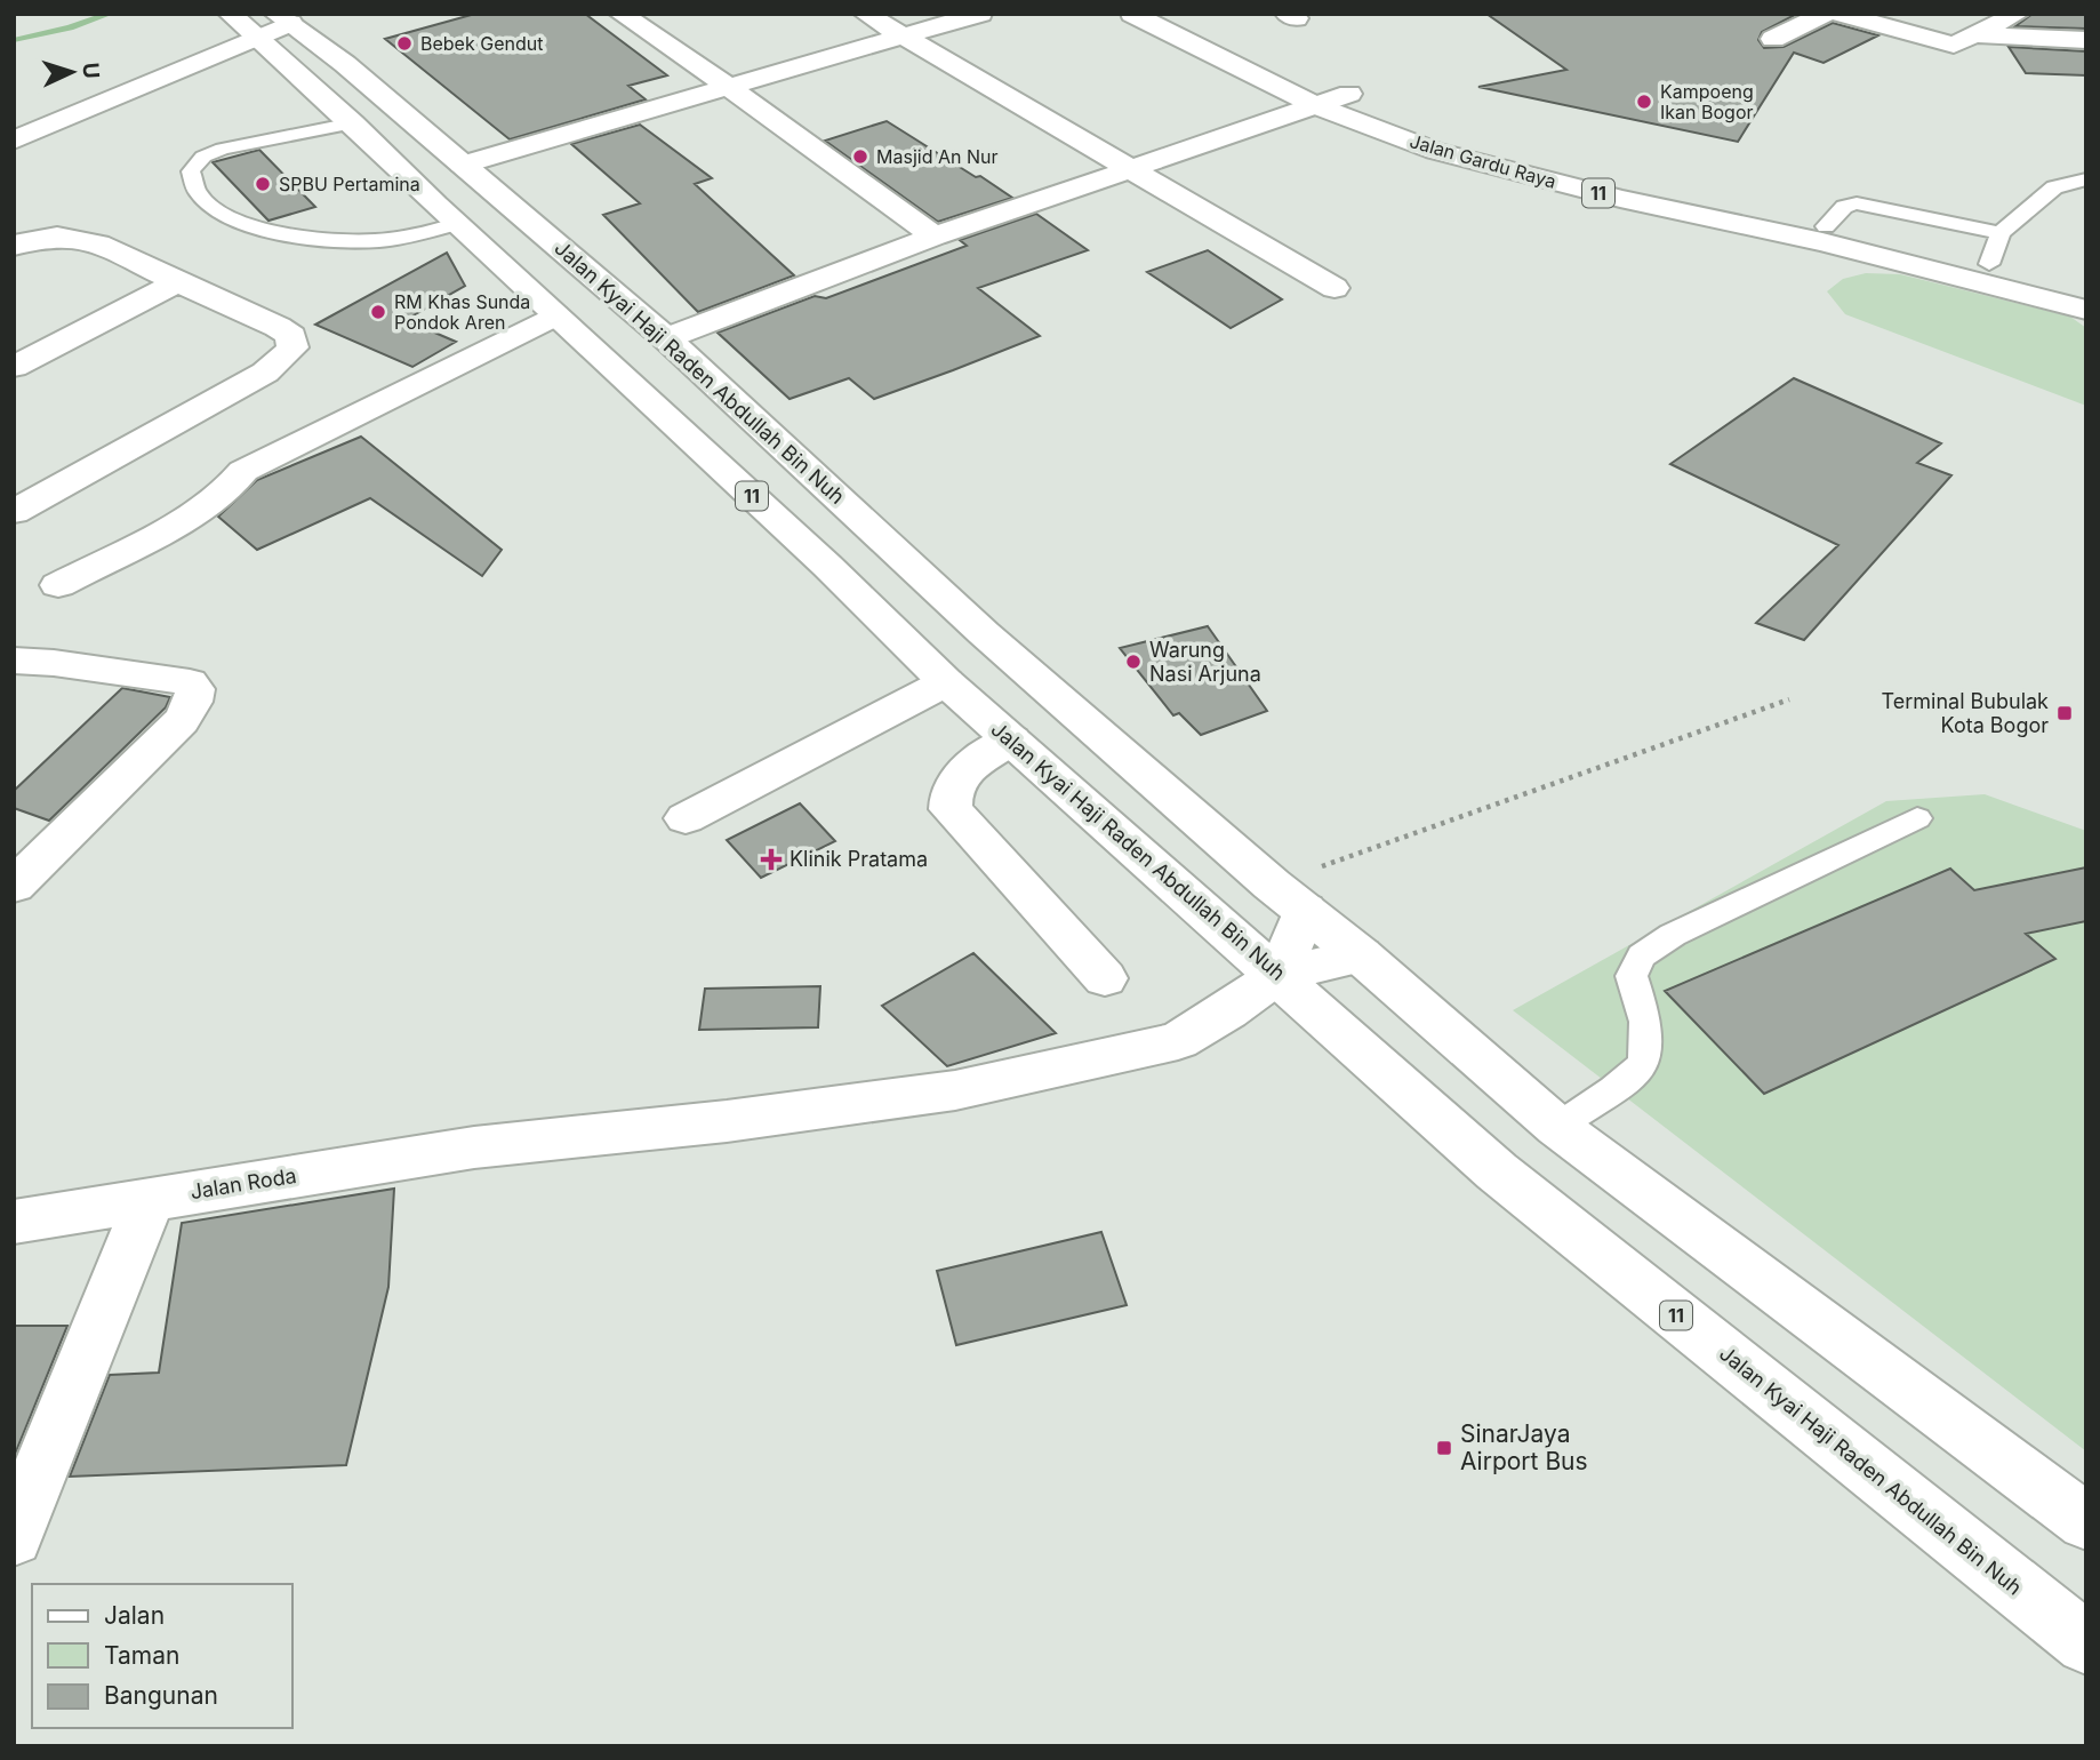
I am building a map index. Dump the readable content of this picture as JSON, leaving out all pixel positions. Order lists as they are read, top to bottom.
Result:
{
  "streets": {
    "main road": [
      "Jalan Gardu Raya",
      "11",
      "Jalan Kyai Haji Raden Abdullah Bin Nuh",
      "Jalan Roda"
    ]
  },
  "crossings": [
    ["Jalan Kyai Haji Raden Abdullah Bin Nuh", "Jalan Roda"]
  ],
  "places": {
    "other": [
      "Bebek Gendut",
      "Kampoeng Ikan Bogor",
      "Masjid An Nur",
      "SPBU Pertamina",
      "RM Khas Sunda Pondok Aren",
      "Warung Nasi Arjuna"
    ],
    "transit": ["Terminal Bubulak Kota Bogor", "SinarJaya Airport Bus"],
    "health": ["Klinik Pratama"]
  },
  "legend": ["Jalan", "Taman", "Bangunan"],
  "north": "right"
}
